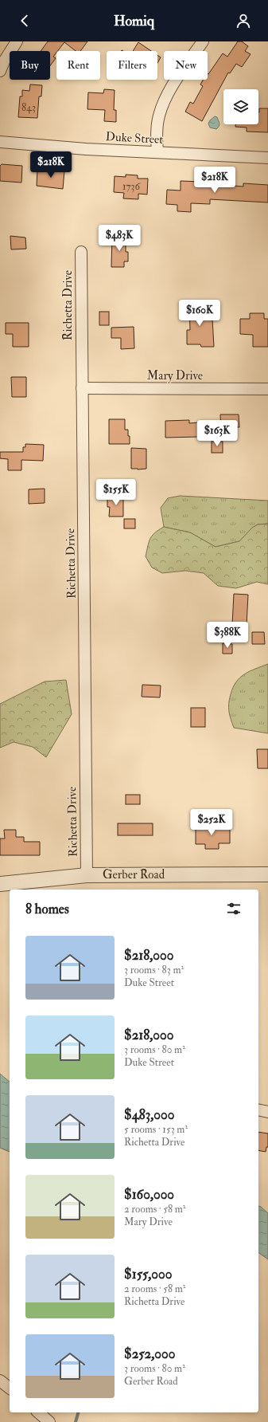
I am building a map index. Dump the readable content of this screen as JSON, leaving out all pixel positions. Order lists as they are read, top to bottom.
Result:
{
  "streets": {
    "street": [
      "Duke Street",
      "Richetta Drive",
      "Mary Drive",
      "Gerber Road"
    ]
  },
  "crossings": [
    ["Richetta Drive", "Mary Drive"],
    ["Richetta Drive", "Gerber Road"]
  ],
  "house_numbers": ["843", "1736"],
  "page": {
    "header": "Homiq",
    "chip": [
      "Buy",
      "Rent",
      "Filters",
      "New"
    ],
    "price": [
      "$218K",
      "$218K",
      "$483K",
      "$160K",
      "$163K",
      "$155K",
      "$388K",
      "$252K"
    ],
    "heading": "8 homes",
    "list": [
      {
        "name": "$218,000",
        "note": "3 rooms · 83 m² · Duke Street"
      },
      {
        "name": "$218,000",
        "note": "3 rooms · 80 m² · Duke Street"
      },
      {
        "name": "$483,000",
        "note": "5 rooms · 153 m² · Richetta Drive"
      },
      {
        "name": "$160,000",
        "note": "2 rooms · 58 m² · Mary Drive"
      },
      {
        "name": "$155,000",
        "note": "2 rooms · 58 m² · Richetta Drive"
      },
      {
        "name": "$252,000",
        "note": "3 rooms · 80 m² · Gerber Road"
      }
    ]
  }
}
